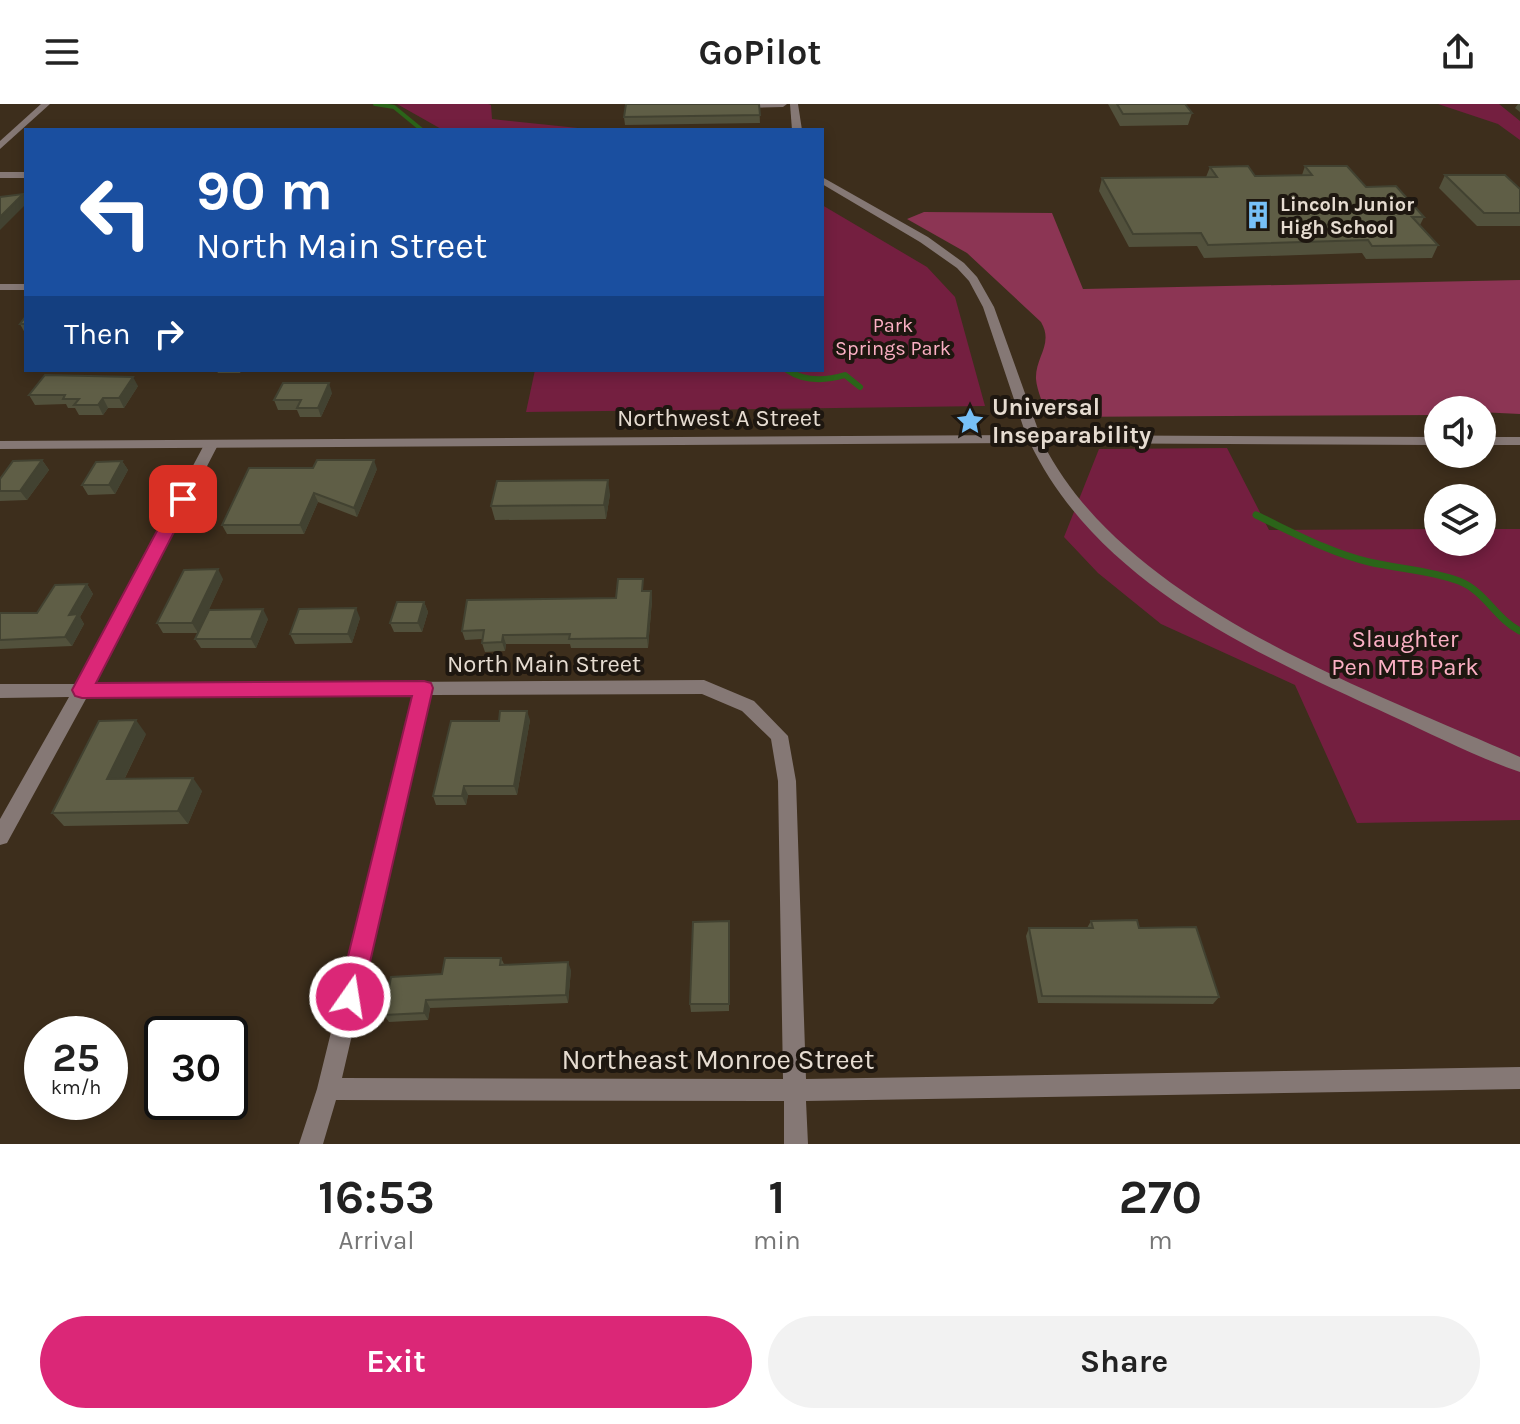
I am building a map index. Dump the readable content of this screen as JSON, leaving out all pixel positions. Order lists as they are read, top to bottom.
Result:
{
  "streets": {
    "street": ["Northwest A Street", "North Main Street", "Northeast Monroe Street"]
  },
  "crossings": [
    ["North Main Street", "Northeast Monroe Street"]
  ],
  "parks": ["Park Springs Park", "Slaughter Pen MTB Park"],
  "places": {
    "building": ["Lincoln Junior High School"],
    "place": ["Universal Inseparability"]
  },
  "page": {
    "header": "GoPilot",
    "turn": ["90 m", "North Main Street"],
    "then": "Then",
    "speed": "25 km/h",
    "limit": "30",
    "eta": [
      "16:53",
      "Arrival",
      "1",
      "min",
      "270",
      "m"
    ],
    "buttons": ["Exit", "Share"]
  }
}
